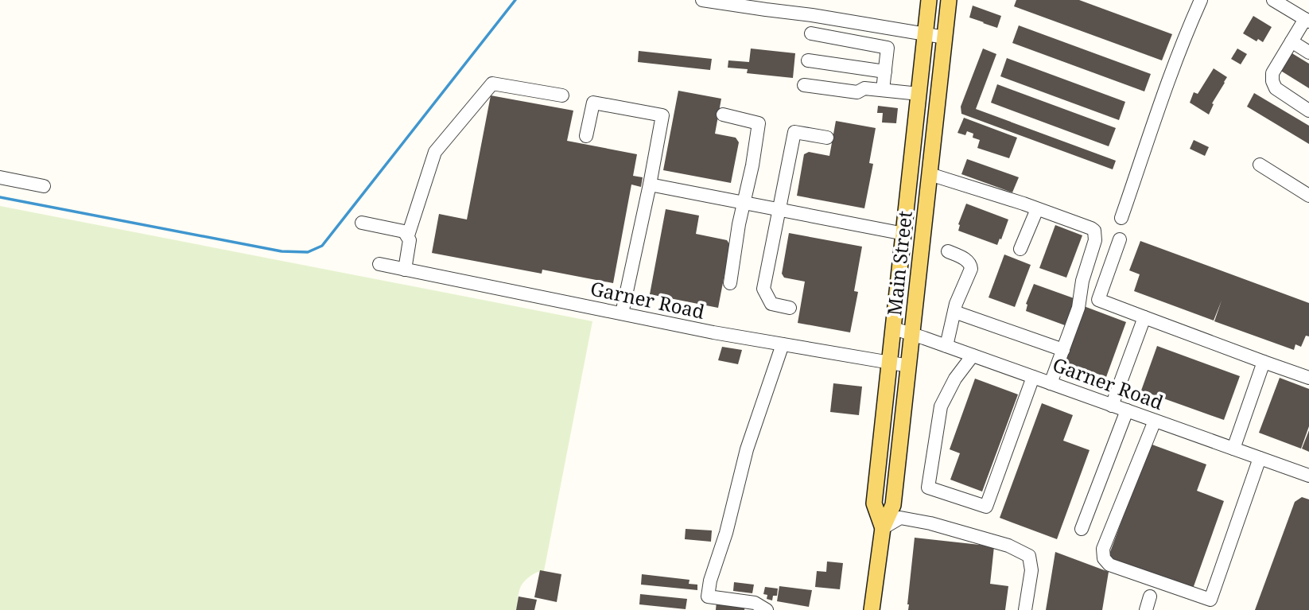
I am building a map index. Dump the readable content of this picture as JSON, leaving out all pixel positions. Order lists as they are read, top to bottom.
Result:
{
  "streets": {
    "main road": ["Main Street"],
    "street": ["Garner Road"]
  },
  "crossings": [
    ["Main Street", "Garner Road"]
  ]
}
